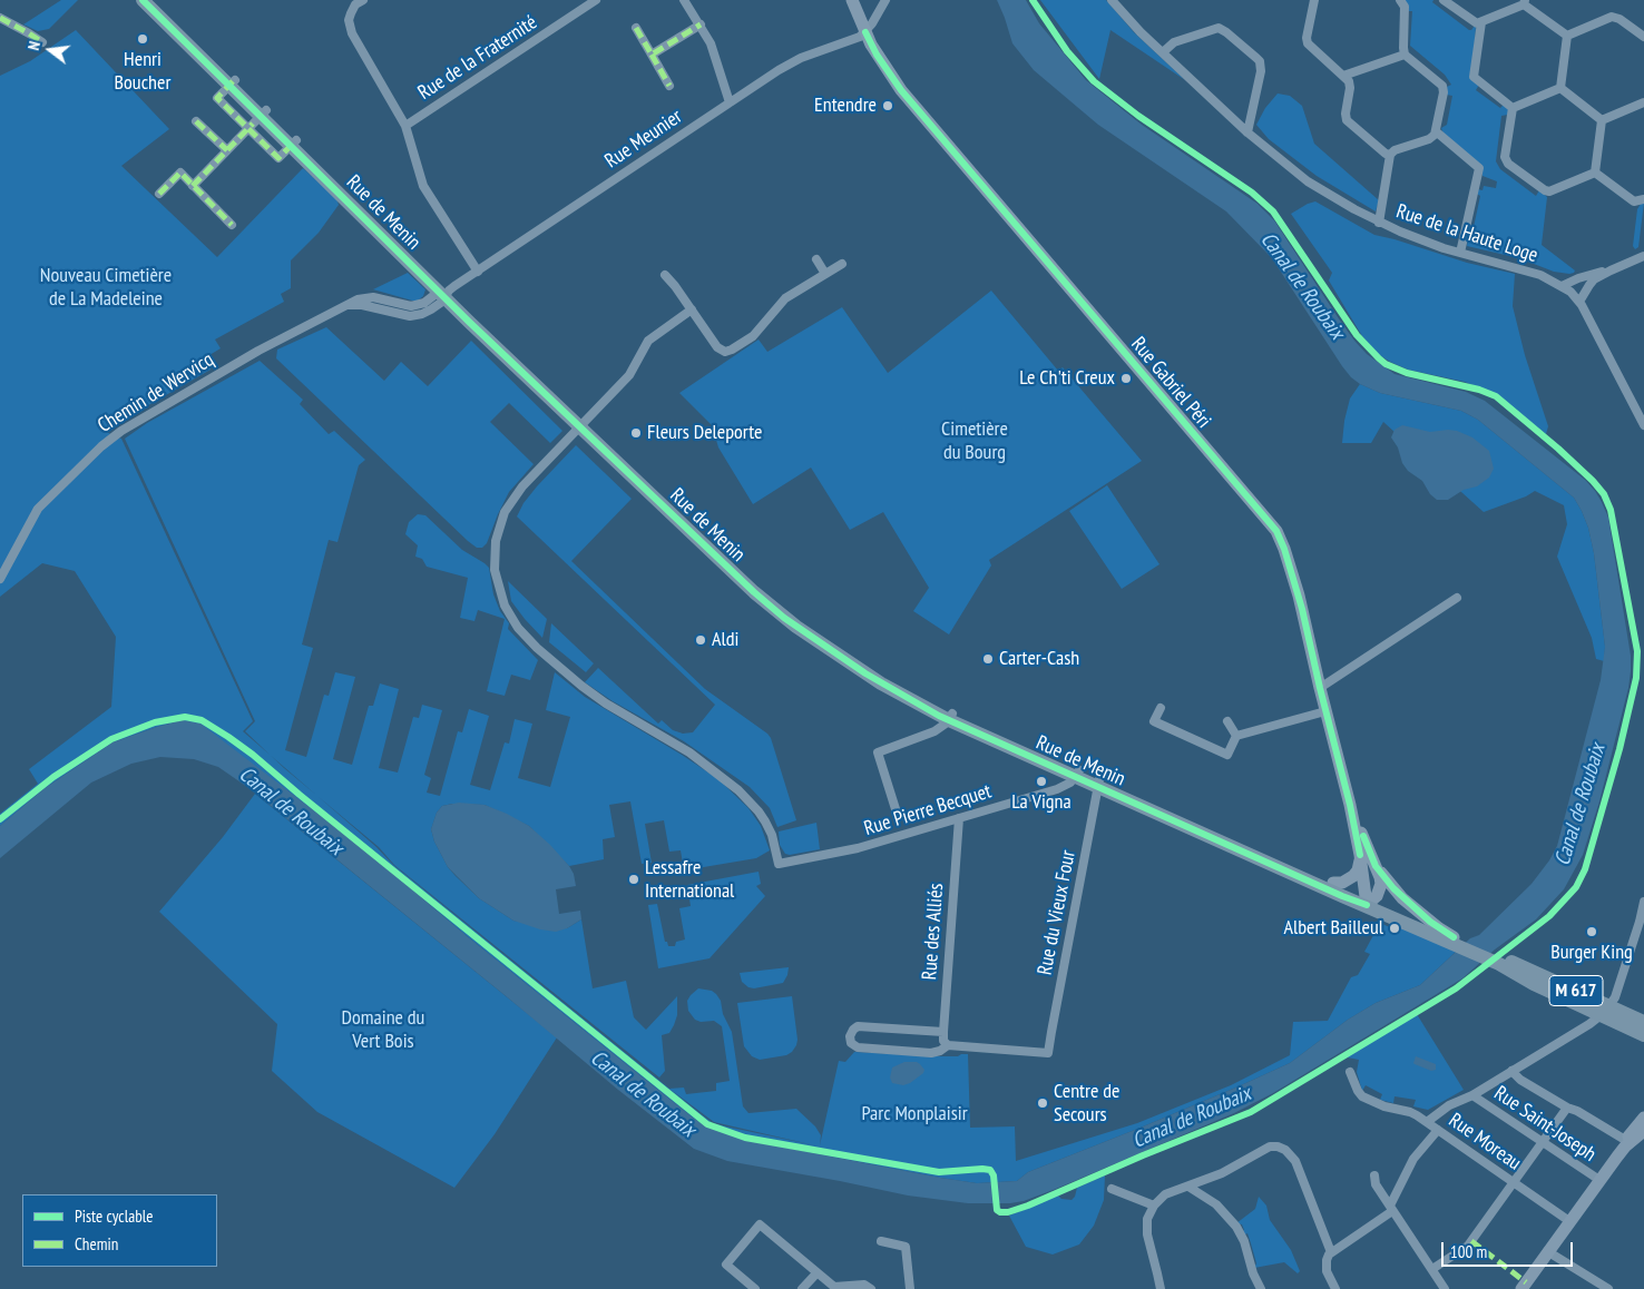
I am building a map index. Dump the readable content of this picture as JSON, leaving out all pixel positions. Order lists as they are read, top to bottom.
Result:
{
  "streets": {
    "main road": ["Rue de Menin", "Rue Gabriel Péri", "M 617"],
    "street": [
      "Rue de la Fraternité",
      "Rue Meunier",
      "Rue de la Haute Loge",
      "Chemin de Wervicq",
      "Rue Pierre Becquet",
      "Rue du Vieux Four",
      "Rue des Alliés",
      "Rue Saint-Joseph",
      "Rue Moreau"
    ]
  },
  "crossings": [
    ["Rue Meunier", "Rue de Menin"],
    ["Rue Meunier", "Rue Gabriel Péri"],
    ["Rue Meunier", "Chemin de Wervicq"],
    ["Rue de Menin", "Rue Gabriel Péri"],
    ["Rue de Menin", "Chemin de Wervicq"],
    ["Rue de Menin", "Rue Pierre Becquet"],
    ["Rue de Menin", "Rue du Vieux Four"],
    ["Rue de Menin", "M 617"],
    ["Rue Gabriel Péri", "M 617"],
    ["Rue Pierre Becquet", "Rue des Alliés"],
    ["Rue du Vieux Four", "Rue des Alliés"],
    ["M 617", "Rue Moreau"],
    ["Rue Saint-Joseph", "Rue Moreau"]
  ],
  "water": ["Canal de Roubaix"],
  "parks": [
    "Nouveau Cimetière de La Madeleine",
    "Cimetière du Bourg",
    "Domaine du Vert Bois",
    "Parc Monplaisir"
  ],
  "places": [
    "Henri Boucher",
    "Entendre",
    "Le Ch'ti Creux",
    "Fleurs Deleporte",
    "Aldi",
    "Carter-Cash",
    "La Vigna",
    "Lessafre International",
    "Albert Bailleul",
    "Burger King",
    "Centre de Secours"
  ],
  "legend": ["Piste cyclable", "Chemin"],
  "scale_bar": "100 m",
  "north": "left"
}
